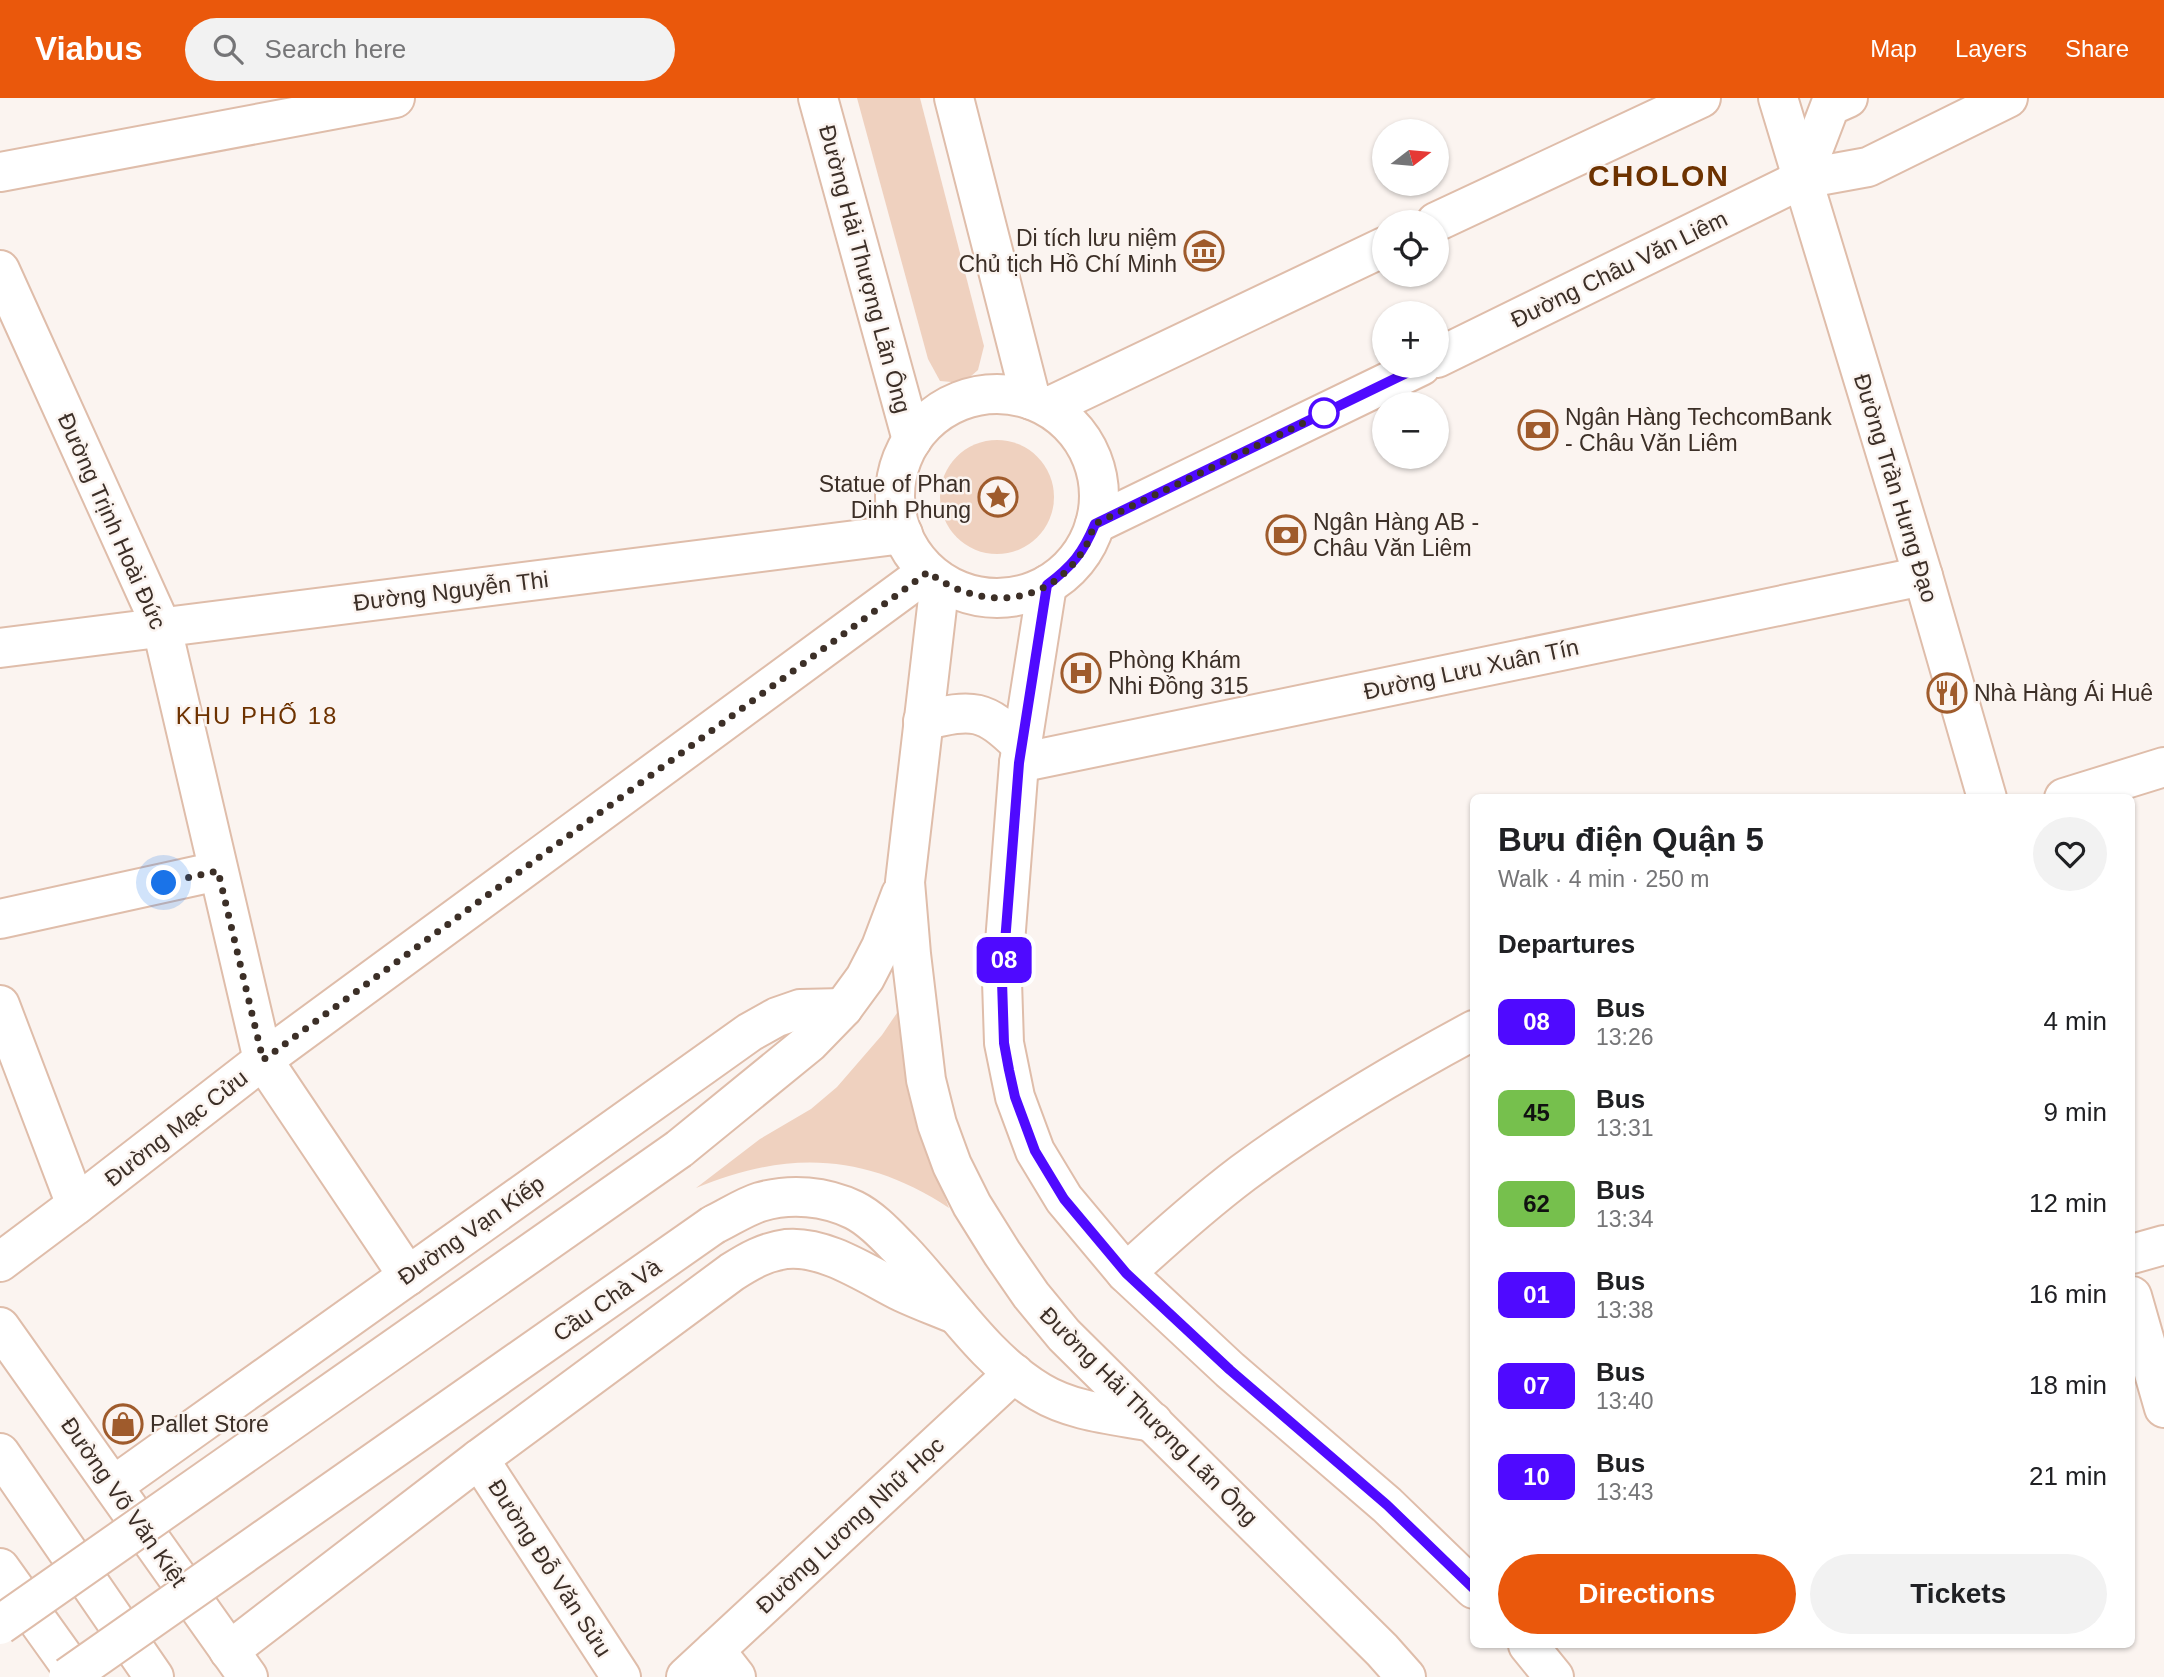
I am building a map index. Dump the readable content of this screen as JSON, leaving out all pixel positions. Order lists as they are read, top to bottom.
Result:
{
  "streets": {
    "main road": [
      "Đường Hải Thượng Lãn Ông",
      "Đường Châu Văn Liêm",
      "Đường Trần Hưng Đạo",
      "Đường Trịnh Hoài Đức",
      "Đường Nguyễn Thi",
      "Đường Lưu Xuân Tín",
      "Đường Mạc Cửu",
      "Đường Vạn Kiếp",
      "Cầu Chà Và",
      "Đường Võ Văn Kiệt",
      "Đường Lương Nhữ Học",
      "Đường Đỗ Văn Sửu"
    ]
  },
  "crossings": [
    ["Đường Hải Thượng Lãn Ông", "Đường Nguyễn Thi"],
    ["Đường Hải Thượng Lãn Ông", "Đường Mạc Cửu"],
    ["Đường Hải Thượng Lãn Ông", "Cầu Chà Và"],
    ["Đường Châu Văn Liêm", "Đường Trần Hưng Đạo"],
    ["Đường Trần Hưng Đạo", "Đường Lưu Xuân Tín"],
    ["Đường Trịnh Hoài Đức", "Đường Nguyễn Thi"],
    ["Đường Trịnh Hoài Đức", "Đường Mạc Cửu"],
    ["Đường Trịnh Hoài Đức", "Đường Vạn Kiếp"],
    ["Đường Nguyễn Thi", "Đường Mạc Cửu"],
    ["Đường Vạn Kiếp", "Đường Võ Văn Kiệt"],
    ["Cầu Chà Và", "Đường Lương Nhữ Học"]
  ],
  "districts": ["CHOLON", "KHU PHỐ 18"],
  "places": {
    "museum": ["Di tích lưu niệm Chủ tịch Hồ Chí Minh"],
    "bank": ["Ngân Hàng TechcomBank - Châu Văn Liêm", "Ngân Hàng AB - Châu Văn Liêm"],
    "place": ["Statue of Phan Dinh Phung"],
    "hospital": ["Phòng Khám Nhi Đồng 315"],
    "restaurant": ["Nhà Hàng Ái Huê"],
    "shop": ["Pallet Store"]
  },
  "lines": ["bus line 08"],
  "north": "right",
  "page": {
    "header": "Viabus",
    "search": "Search here",
    "nav": ["Map", "Layers", "Share"],
    "on_map": "08",
    "map_buttons": ["+", "−"],
    "heading": [
      ["Bưu điện Quận 5", "Walk · 4 min · 250 m"],
      "Departures"
    ],
    "list": [
      {
        "mark": "08",
        "name": "Bus",
        "note": "13:26",
        "value": "4 min"
      },
      {
        "mark": "45",
        "name": "Bus",
        "note": "13:31",
        "value": "9 min"
      },
      {
        "mark": "62",
        "name": "Bus",
        "note": "13:34",
        "value": "12 min"
      },
      {
        "mark": "01",
        "name": "Bus",
        "note": "13:38",
        "value": "16 min"
      },
      {
        "mark": "07",
        "name": "Bus",
        "note": "13:40",
        "value": "18 min"
      },
      {
        "mark": "10",
        "name": "Bus",
        "note": "13:43",
        "value": "21 min"
      }
    ],
    "buttons": ["Directions", "Tickets"]
  }
}
